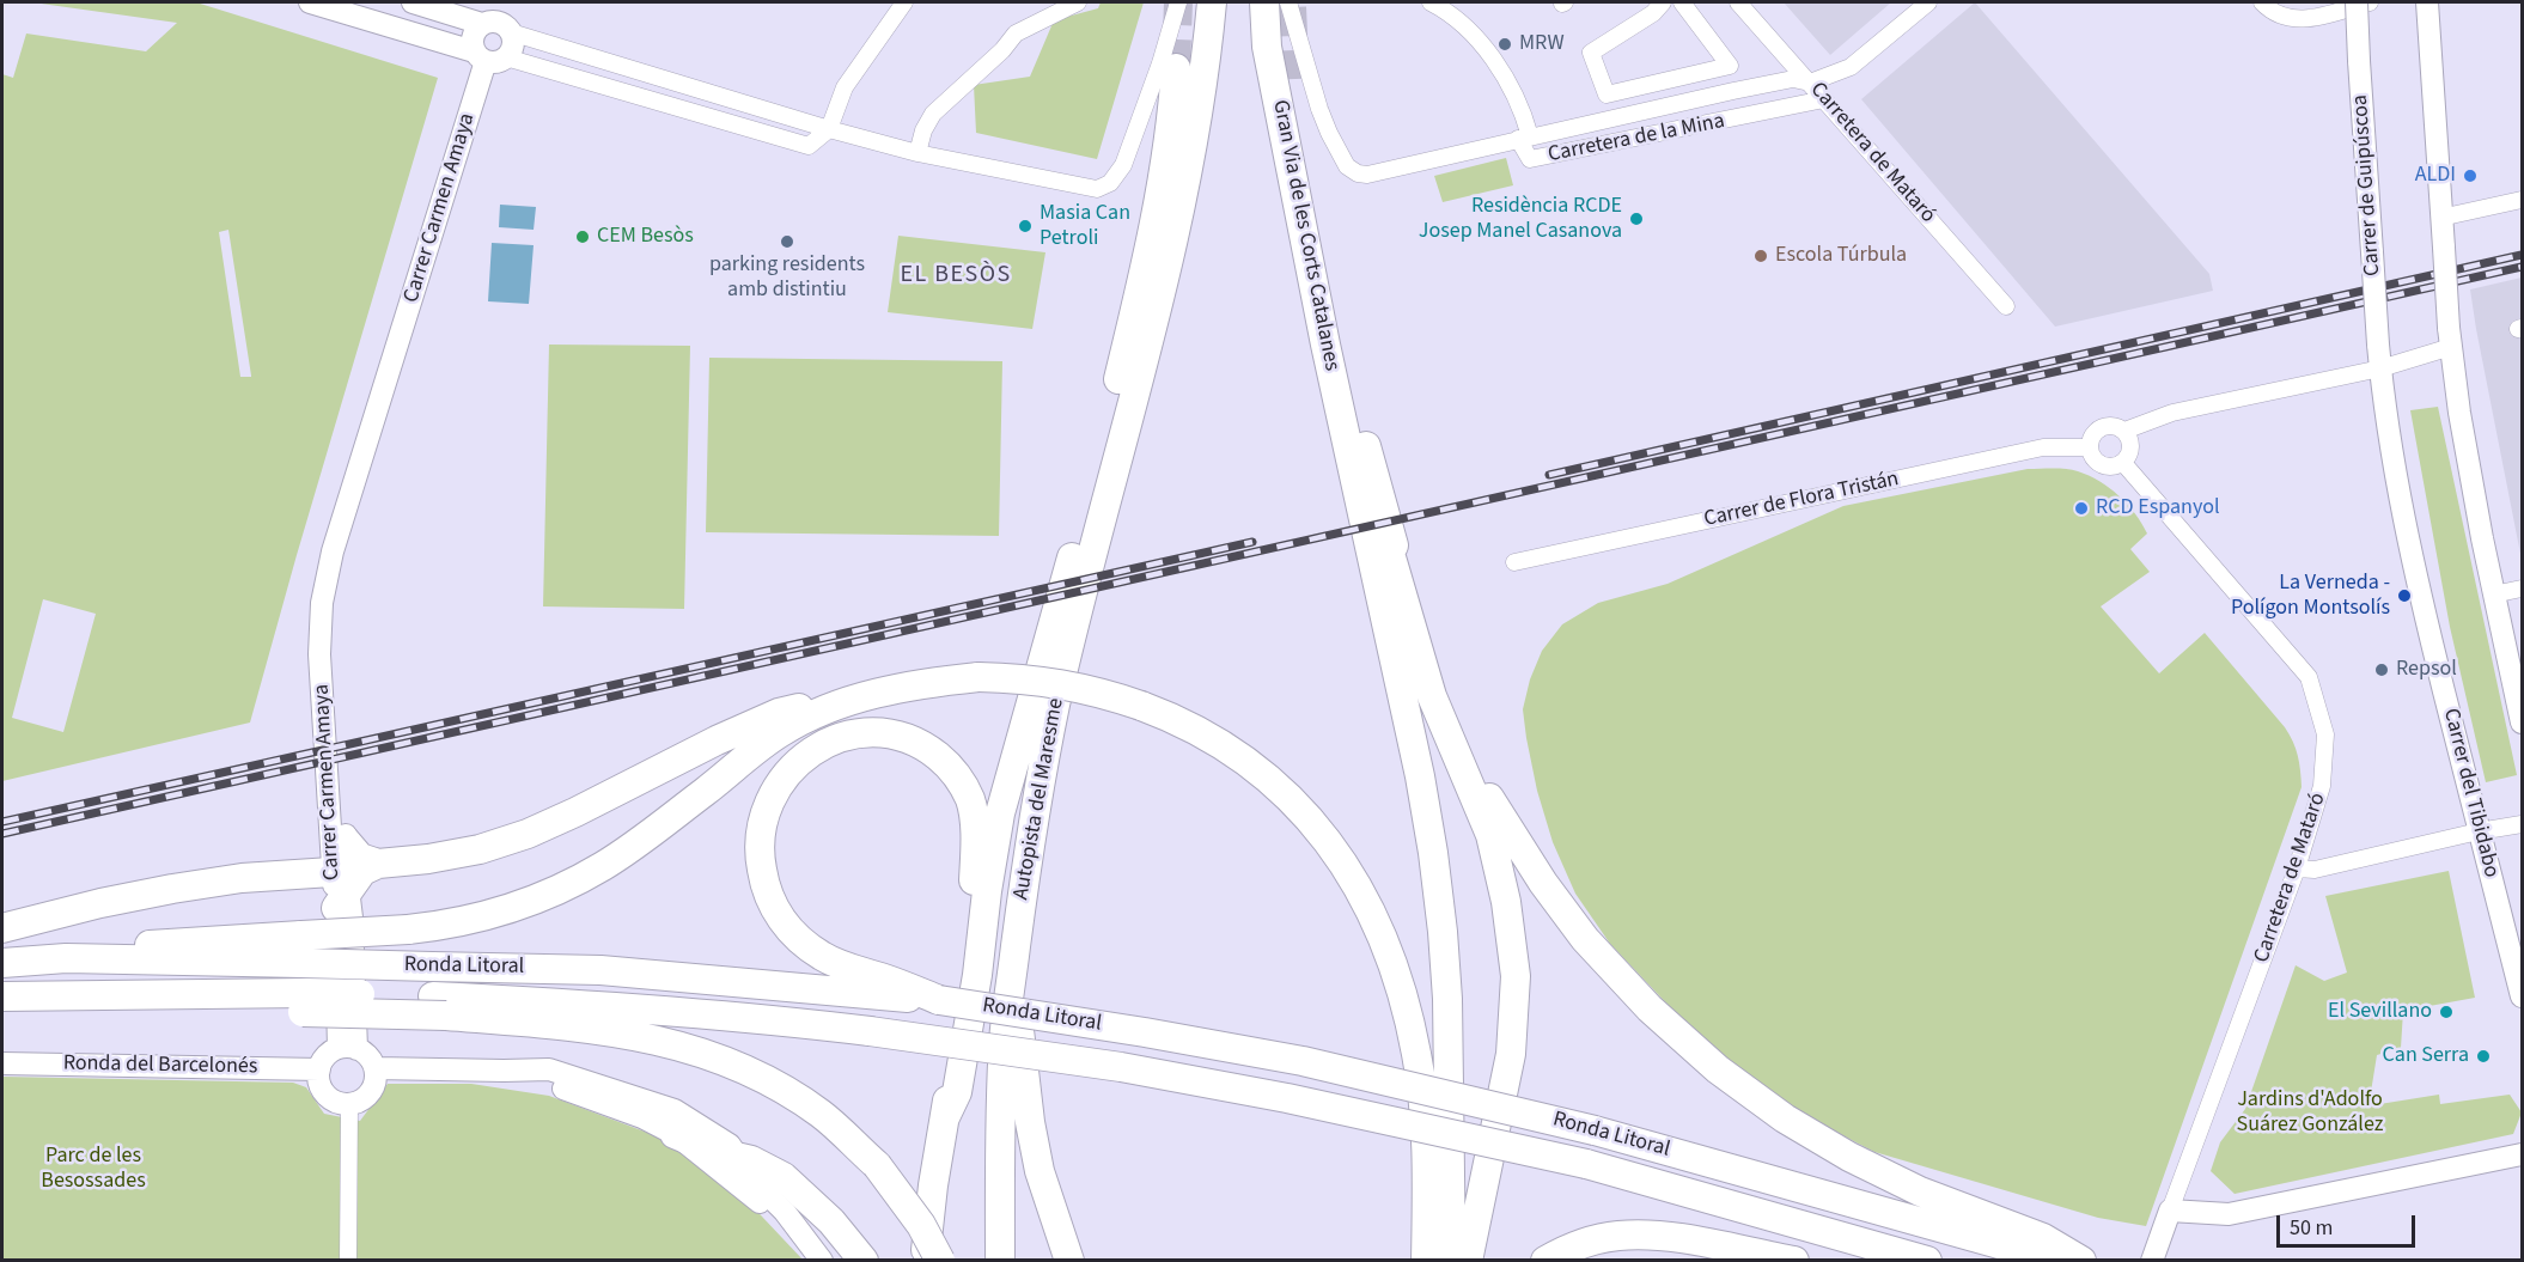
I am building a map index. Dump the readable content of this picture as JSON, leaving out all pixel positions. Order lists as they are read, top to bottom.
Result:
{
  "streets": {
    "highway": ["Gran Via de les Corts Catalanes", "Autopista del Maresme", "Ronda Litoral"],
    "street": [
      "Carretera de la Mina",
      "Carretera de Mataró",
      "Carrer de Guipúscoa",
      "Carrer Carmen Amaya",
      "Carrer de Flora Tristán",
      "Carrer del Tibidabo",
      "Ronda del Barcelonés"
    ]
  },
  "crossings": [
    ["Carretera de la Mina", "Carretera de Mataró"],
    ["Carretera de Mataró", "Carrer de Flora Tristán"],
    ["Carrer de Guipúscoa", "Carrer del Tibidabo"],
    ["Carrer Carmen Amaya", "Ronda del Barcelonés"]
  ],
  "districts": ["EL BESÒS"],
  "parks": ["Jardins d'Adolfo Suárez González", "Parc de les Besossades"],
  "places": [
    "MRW",
    "ALDI",
    "Residència RCDE Josep Manel Casanova",
    "Masia Can Petroli",
    "CEM Besòs",
    "parking residents amb distintiu",
    "Escola Túrbula",
    "RCD Espanyol",
    "La Verneda - Polígon Montsolís",
    "Repsol",
    "El Sevillano",
    "Can Serra"
  ],
  "scale_bar": "50 m"
}
